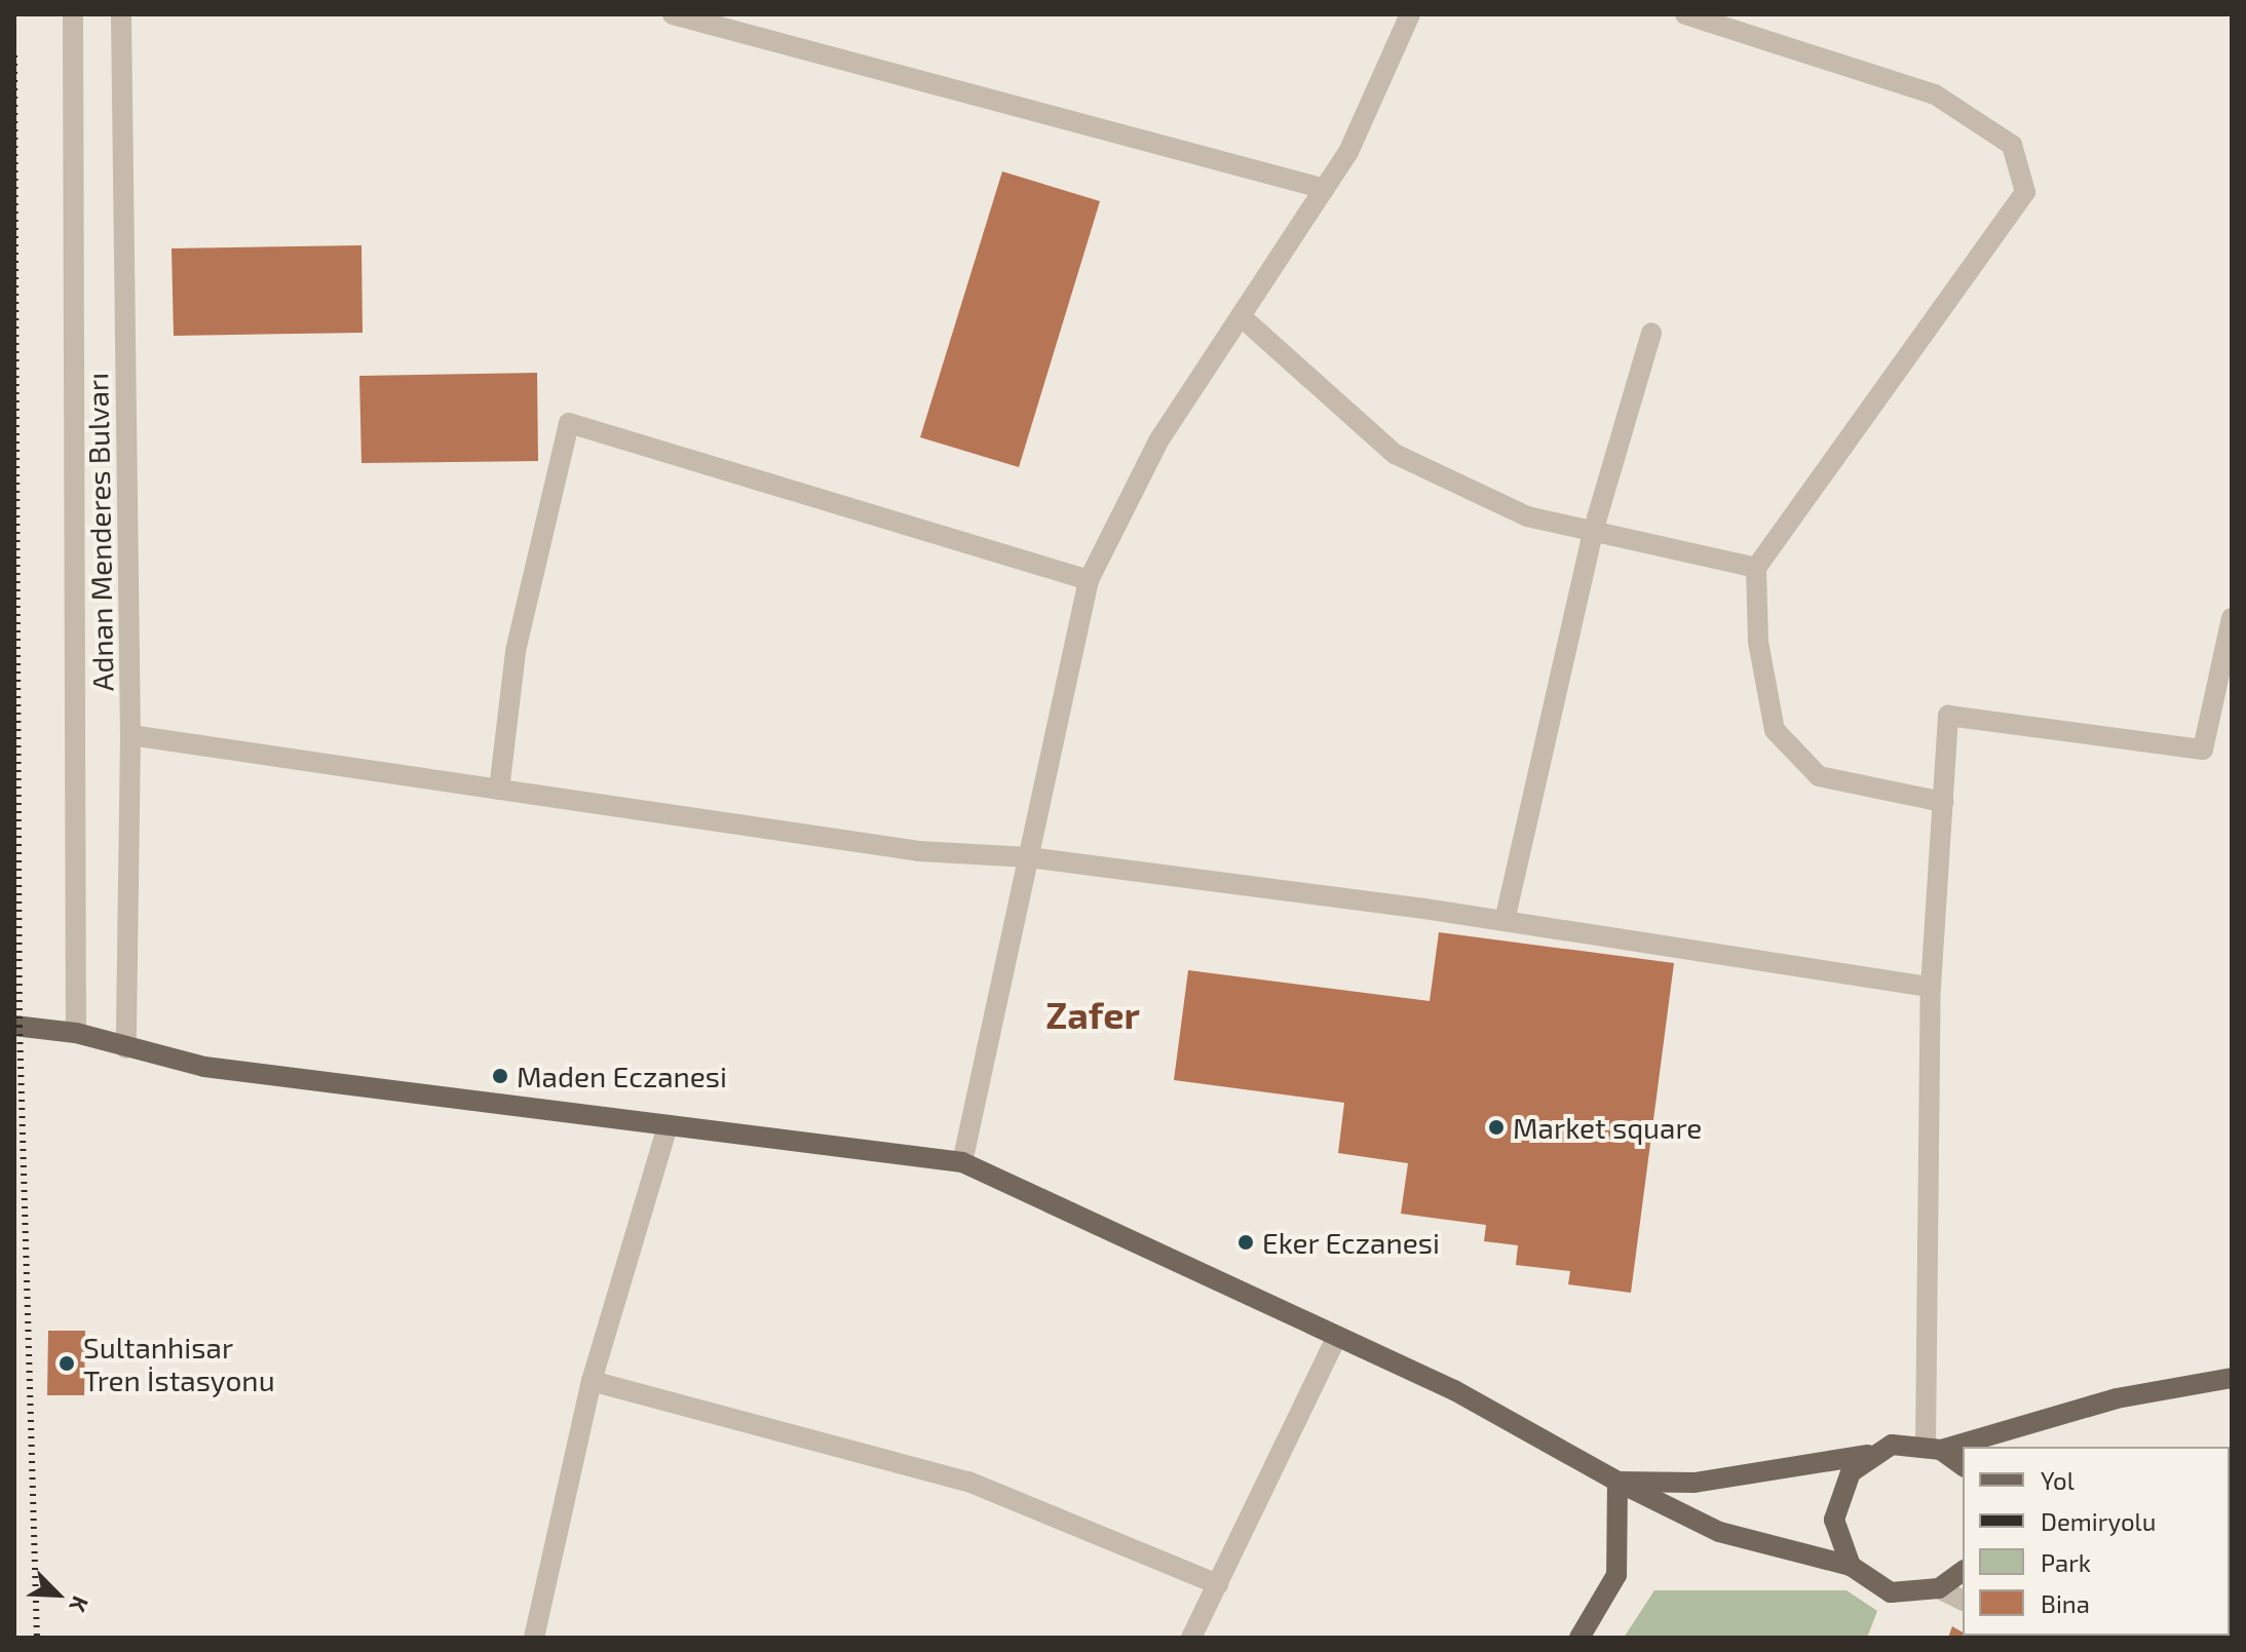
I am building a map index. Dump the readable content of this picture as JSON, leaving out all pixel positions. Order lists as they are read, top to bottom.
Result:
{
  "streets": {
    "street": ["Adnan Menderes Bulvarı"]
  },
  "districts": ["Zafer"],
  "places": [
    "Maden Eczanesi",
    "Market square",
    "Eker Eczanesi",
    "Sultanhisar Tren İstasyonu"
  ],
  "legend": [
    "Yol",
    "Demiryolu",
    "Park",
    "Bina"
  ],
  "north": "bottom right"
}
